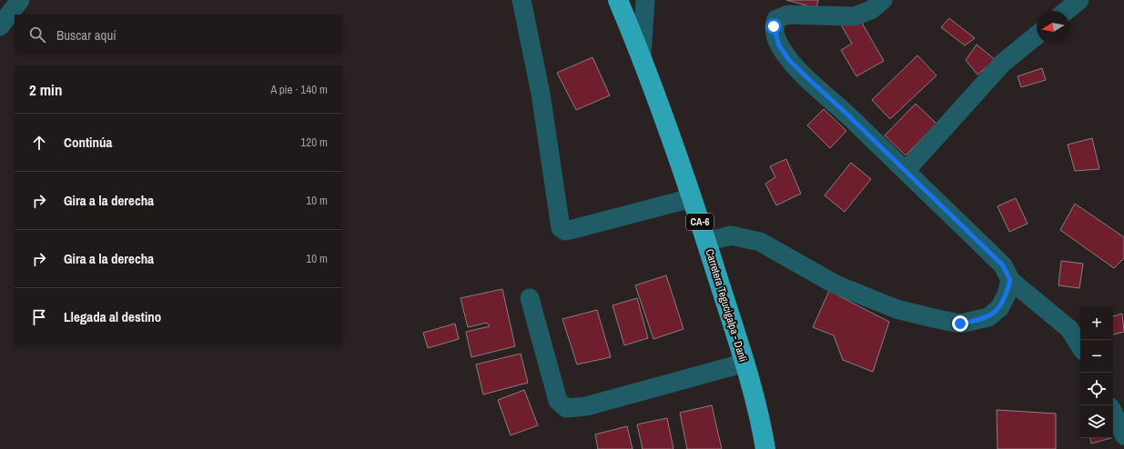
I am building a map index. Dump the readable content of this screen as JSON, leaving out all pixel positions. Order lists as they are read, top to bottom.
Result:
{
  "streets": {
    "highway": ["CA-6", "Carretera Tegucigalpa - Danli"]
  },
  "north": "left",
  "page": {
    "search": "Buscar aquí",
    "heading": ["2 min", "A pie · 140 m"],
    "list": [
      ["Continúa", "120 m"],
      ["Gira a la derecha", "10 m"],
      ["Gira a la derecha", "10 m"],
      "Llegada al destino"
    ],
    "map_buttons": ["+", "−"]
  }
}
